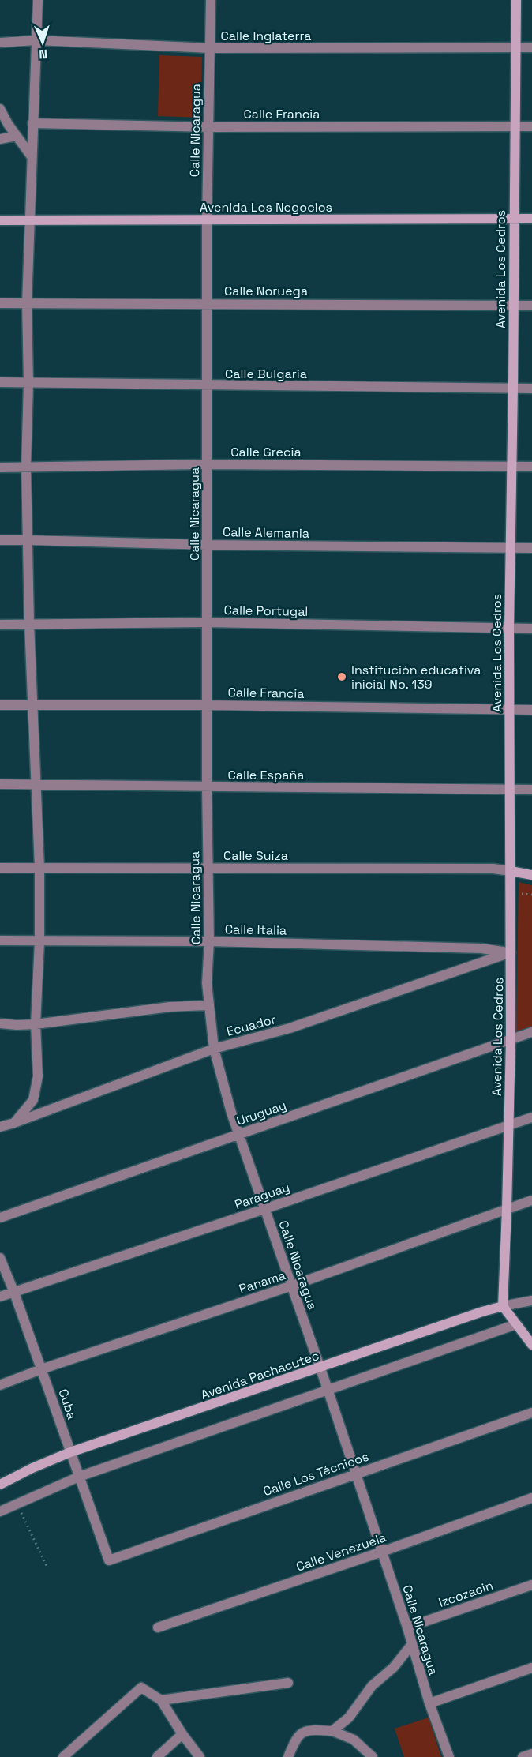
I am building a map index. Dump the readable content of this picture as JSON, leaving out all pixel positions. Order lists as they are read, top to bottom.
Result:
{
  "streets": {
    "street": [
      "Calle Inglaterra",
      "Calle Francia",
      "Calle Nicaragua",
      "Avenida Los Negocios",
      "Avenida Los Cedros",
      "Calle Noruega",
      "Calle Bulgaria",
      "Calle Grecia",
      "Calle Alemania",
      "Calle Portugal",
      "Calle España",
      "Calle Suiza",
      "Calle Italia",
      "Ecuador",
      "Uruguay",
      "Paraguay",
      "Panama",
      "Avenida Pachacutec",
      "Cuba",
      "Calle Los Técnicos",
      "Calle Venezuela",
      "Izcozacin"
    ]
  },
  "crossings": [
    ["Calle Inglaterra", "Calle Nicaragua"],
    ["Calle Inglaterra", "Avenida Los Cedros"],
    ["Calle Francia", "Calle Nicaragua"],
    ["Calle Francia", "Avenida Los Cedros"],
    ["Calle Nicaragua", "Avenida Los Negocios"],
    ["Calle Nicaragua", "Calle Noruega"],
    ["Calle Nicaragua", "Calle Bulgaria"],
    ["Calle Nicaragua", "Calle Grecia"],
    ["Calle Nicaragua", "Calle Alemania"],
    ["Calle Nicaragua", "Calle Portugal"],
    ["Calle Nicaragua", "Calle España"],
    ["Calle Nicaragua", "Calle Suiza"],
    ["Calle Nicaragua", "Calle Italia"],
    ["Calle Nicaragua", "Ecuador"],
    ["Calle Nicaragua", "Uruguay"],
    ["Calle Nicaragua", "Paraguay"],
    ["Calle Nicaragua", "Panama"],
    ["Calle Nicaragua", "Avenida Pachacutec"],
    ["Calle Nicaragua", "Calle Los Técnicos"],
    ["Calle Nicaragua", "Calle Venezuela"],
    ["Calle Nicaragua", "Izcozacin"],
    ["Avenida Los Negocios", "Avenida Los Cedros"],
    ["Avenida Los Cedros", "Calle Noruega"],
    ["Avenida Los Cedros", "Calle Bulgaria"],
    ["Avenida Los Cedros", "Calle Grecia"],
    ["Avenida Los Cedros", "Calle Alemania"],
    ["Avenida Los Cedros", "Calle Portugal"],
    ["Avenida Los Cedros", "Calle España"],
    ["Avenida Los Cedros", "Calle Suiza"],
    ["Avenida Los Cedros", "Calle Italia"],
    ["Avenida Los Cedros", "Ecuador"],
    ["Avenida Los Cedros", "Uruguay"],
    ["Avenida Los Cedros", "Paraguay"],
    ["Avenida Los Cedros", "Panama"],
    ["Avenida Los Cedros", "Avenida Pachacutec"],
    ["Calle Italia", "Ecuador"],
    ["Paraguay", "Cuba"],
    ["Panama", "Cuba"],
    ["Avenida Pachacutec", "Cuba"],
    ["Cuba", "Calle Los Técnicos"]
  ],
  "places": ["Institución educativa inicial No. 139"],
  "north": "bottom"
}
